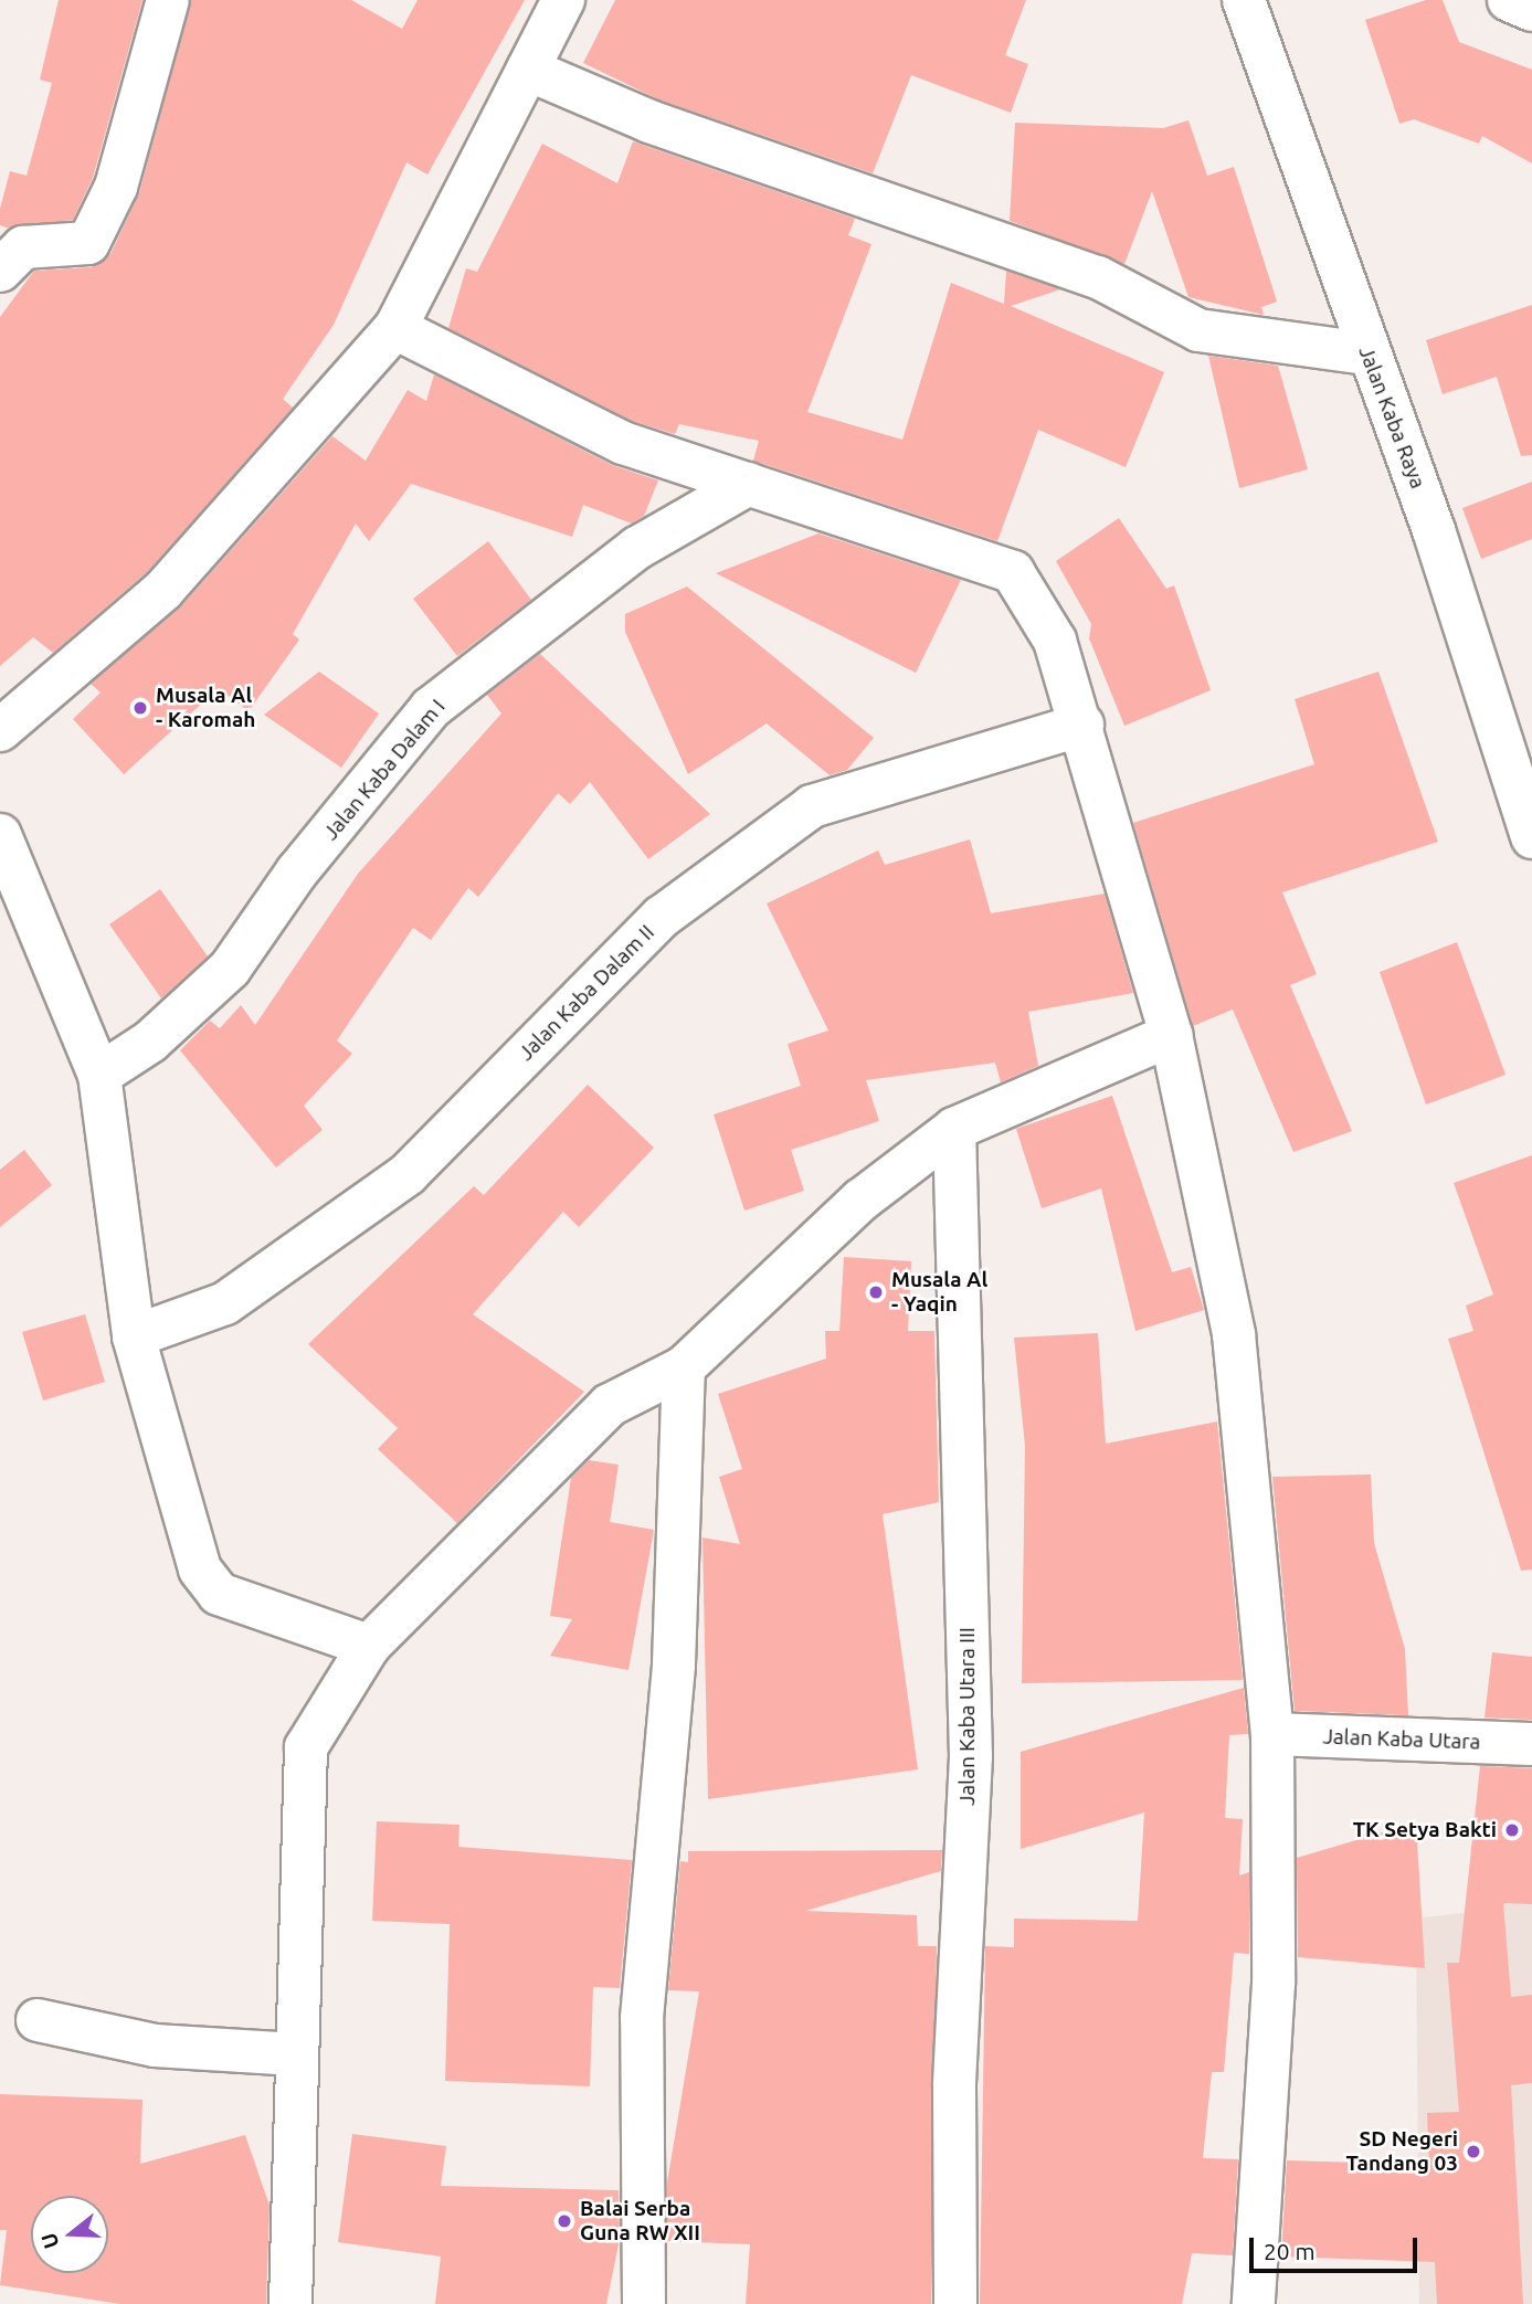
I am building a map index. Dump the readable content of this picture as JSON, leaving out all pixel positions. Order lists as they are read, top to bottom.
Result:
{
  "streets": {
    "street": [
      "Jalan Kaba Raya",
      "Jalan Kaba Dalam I",
      "Jalan Kaba Dalam II",
      "Jalan Kaba Utara III",
      "Jalan Kaba Utara"
    ]
  },
  "places": [
    "Musala Al - Karomah",
    "Musala Al - Yaqin",
    "TK Setya Bakti",
    "SD Negeri Tandang 03",
    "Balai Serba Guna RW XII"
  ],
  "scale_bar": "20 m",
  "north": "left"
}
